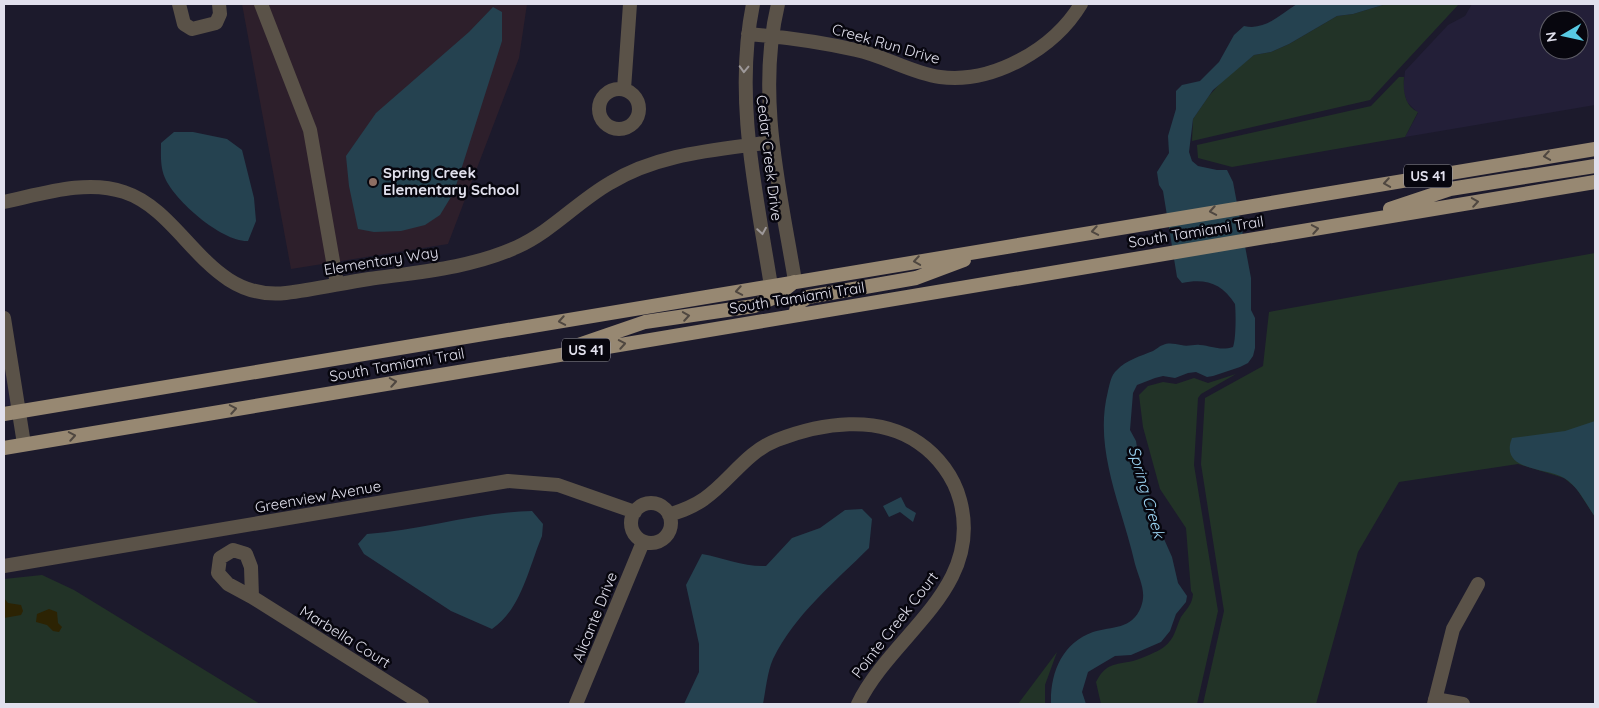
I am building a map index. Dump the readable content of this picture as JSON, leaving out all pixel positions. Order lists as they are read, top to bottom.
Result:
{
  "streets": {
    "main road": ["US 41", "South Tamiami Trail"],
    "street": [
      "Creek Run Drive",
      "Cedar Creek Drive",
      "Elementary Way",
      "Greenview Avenue",
      "Alicante Drive",
      "Pointe Creek Court",
      "Marbella Court"
    ]
  },
  "crossings": [
    ["Creek Run Drive", "Cedar Creek Drive"],
    ["Cedar Creek Drive", "South Tamiami Trail"],
    ["Cedar Creek Drive", "Elementary Way"],
    ["Greenview Avenue", "Alicante Drive"],
    ["Greenview Avenue", "Pointe Creek Court"],
    ["Alicante Drive", "Pointe Creek Court"]
  ],
  "water": ["Spring Creek"],
  "places": ["Spring Creek Elementary School"],
  "north": "left"
}
